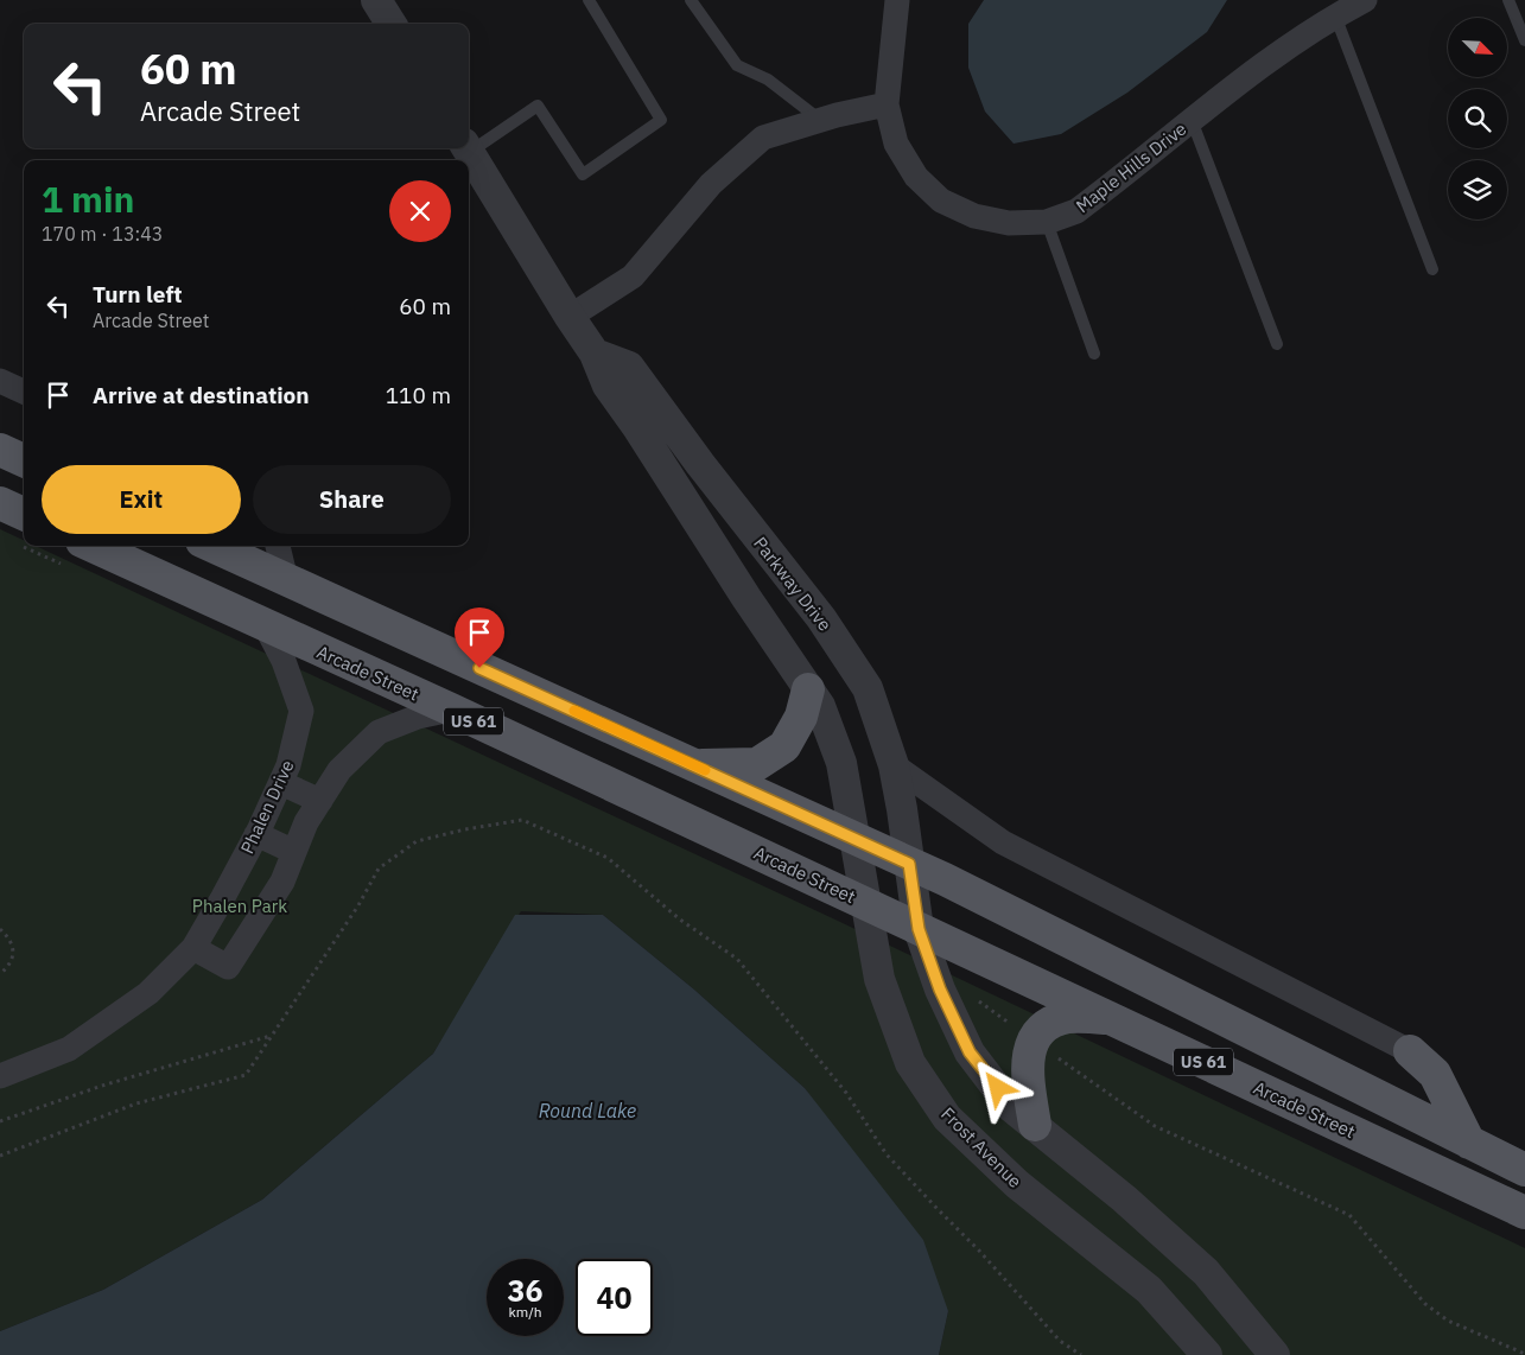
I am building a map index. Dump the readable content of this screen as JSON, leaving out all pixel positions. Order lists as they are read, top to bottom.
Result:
{
  "streets": {
    "main road": ["Arcade Street", "US 61"],
    "street": [
      "Maple Hills Drive",
      "Parkway Drive",
      "Phalen Drive",
      "Frost Avenue"
    ]
  },
  "crossings": [
    ["Parkway Drive", "US 61"],
    ["Arcade Street", "Phalen Drive"],
    ["Arcade Street", "Frost Avenue"],
    ["US 61", "Frost Avenue"]
  ],
  "water": ["Round Lake"],
  "parks": ["Phalen Park"],
  "north": "bottom right",
  "page": {
    "turn": ["60 m", "Arcade Street"],
    "heading": ["1 min", "170 m · 13:43"],
    "list": [
      {
        "name": "Turn left",
        "note": "Arcade Street",
        "value": "60 m"
      },
      {
        "name": "Arrive at destination",
        "value": "110 m"
      }
    ],
    "buttons": ["Exit", "Share"],
    "speed": "36 km/h",
    "limit": "40"
  }
}
